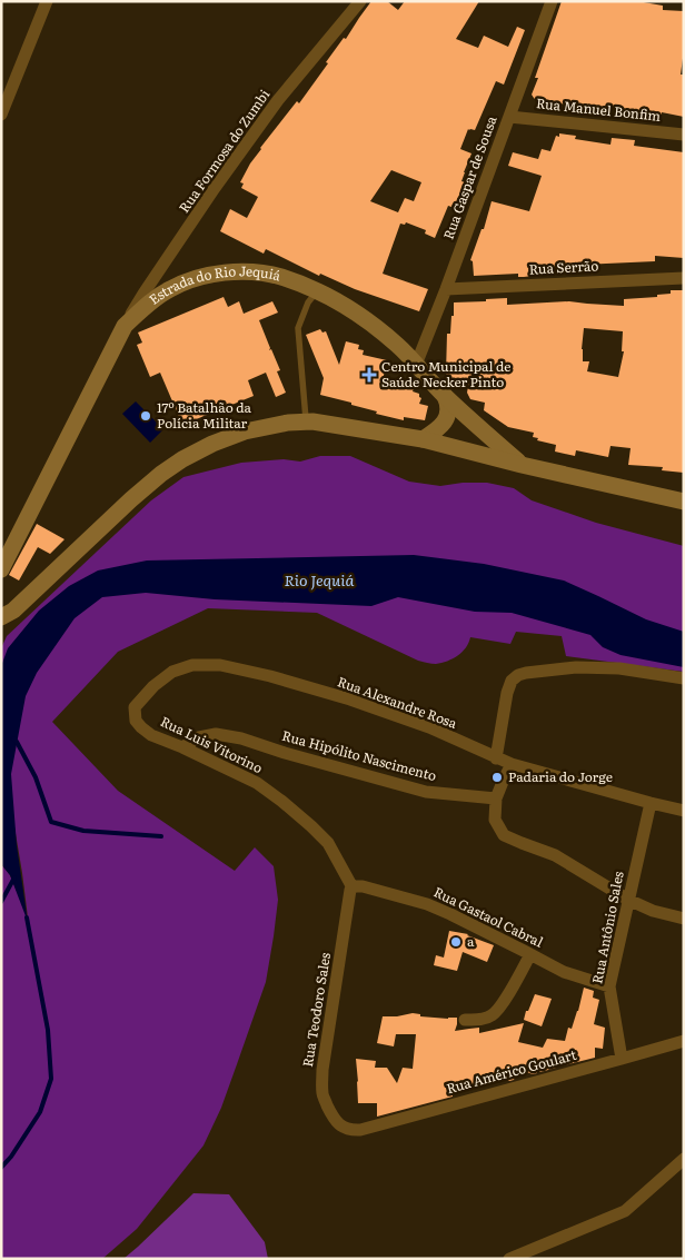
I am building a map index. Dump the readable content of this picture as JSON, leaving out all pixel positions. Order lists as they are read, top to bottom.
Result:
{
  "streets": {
    "main road": ["Estrada do Rio Jequiá"],
    "street": [
      "Rua Manuel Bonfim",
      "Rua Formosa do Zumbi",
      "Rua Gaspar de Sousa",
      "Rua Serrão",
      "Rua Alexandre Rosa",
      "Rua Luis Vitorino",
      "Rua Hipólito Nascimento",
      "Rua Gastaol Cabral",
      "Rua Antônio Sales",
      "Rua Teodoro Sales",
      "Rua Américo Goulart"
    ]
  },
  "crossings": [
    ["Rua Manuel Bonfim", "Rua Gaspar de Sousa"],
    ["Rua Formosa do Zumbi", "Estrada do Rio Jequiá"],
    ["Rua Gaspar de Sousa", "Rua Serrão"],
    ["Rua Gaspar de Sousa", "Estrada do Rio Jequiá"],
    ["Rua Alexandre Rosa", "Rua Luis Vitorino"],
    ["Rua Alexandre Rosa", "Rua Antônio Sales"],
    ["Rua Luis Vitorino", "Rua Hipólito Nascimento"],
    ["Rua Luis Vitorino", "Rua Gastaol Cabral"],
    ["Rua Luis Vitorino", "Rua Teodoro Sales"],
    ["Rua Gastaol Cabral", "Rua Antônio Sales"],
    ["Rua Gastaol Cabral", "Rua Teodoro Sales"],
    ["Rua Antônio Sales", "Rua Américo Goulart"],
    ["Rua Teodoro Sales", "Rua Américo Goulart"]
  ],
  "water": ["Rio Jequiá"],
  "places": {
    "health": ["Centro Municipal de Saúde Necker Pinto"],
    "other": ["17º Batalhão da Polícia Militar", "Padaria do Jorge", "a"]
  }
}
